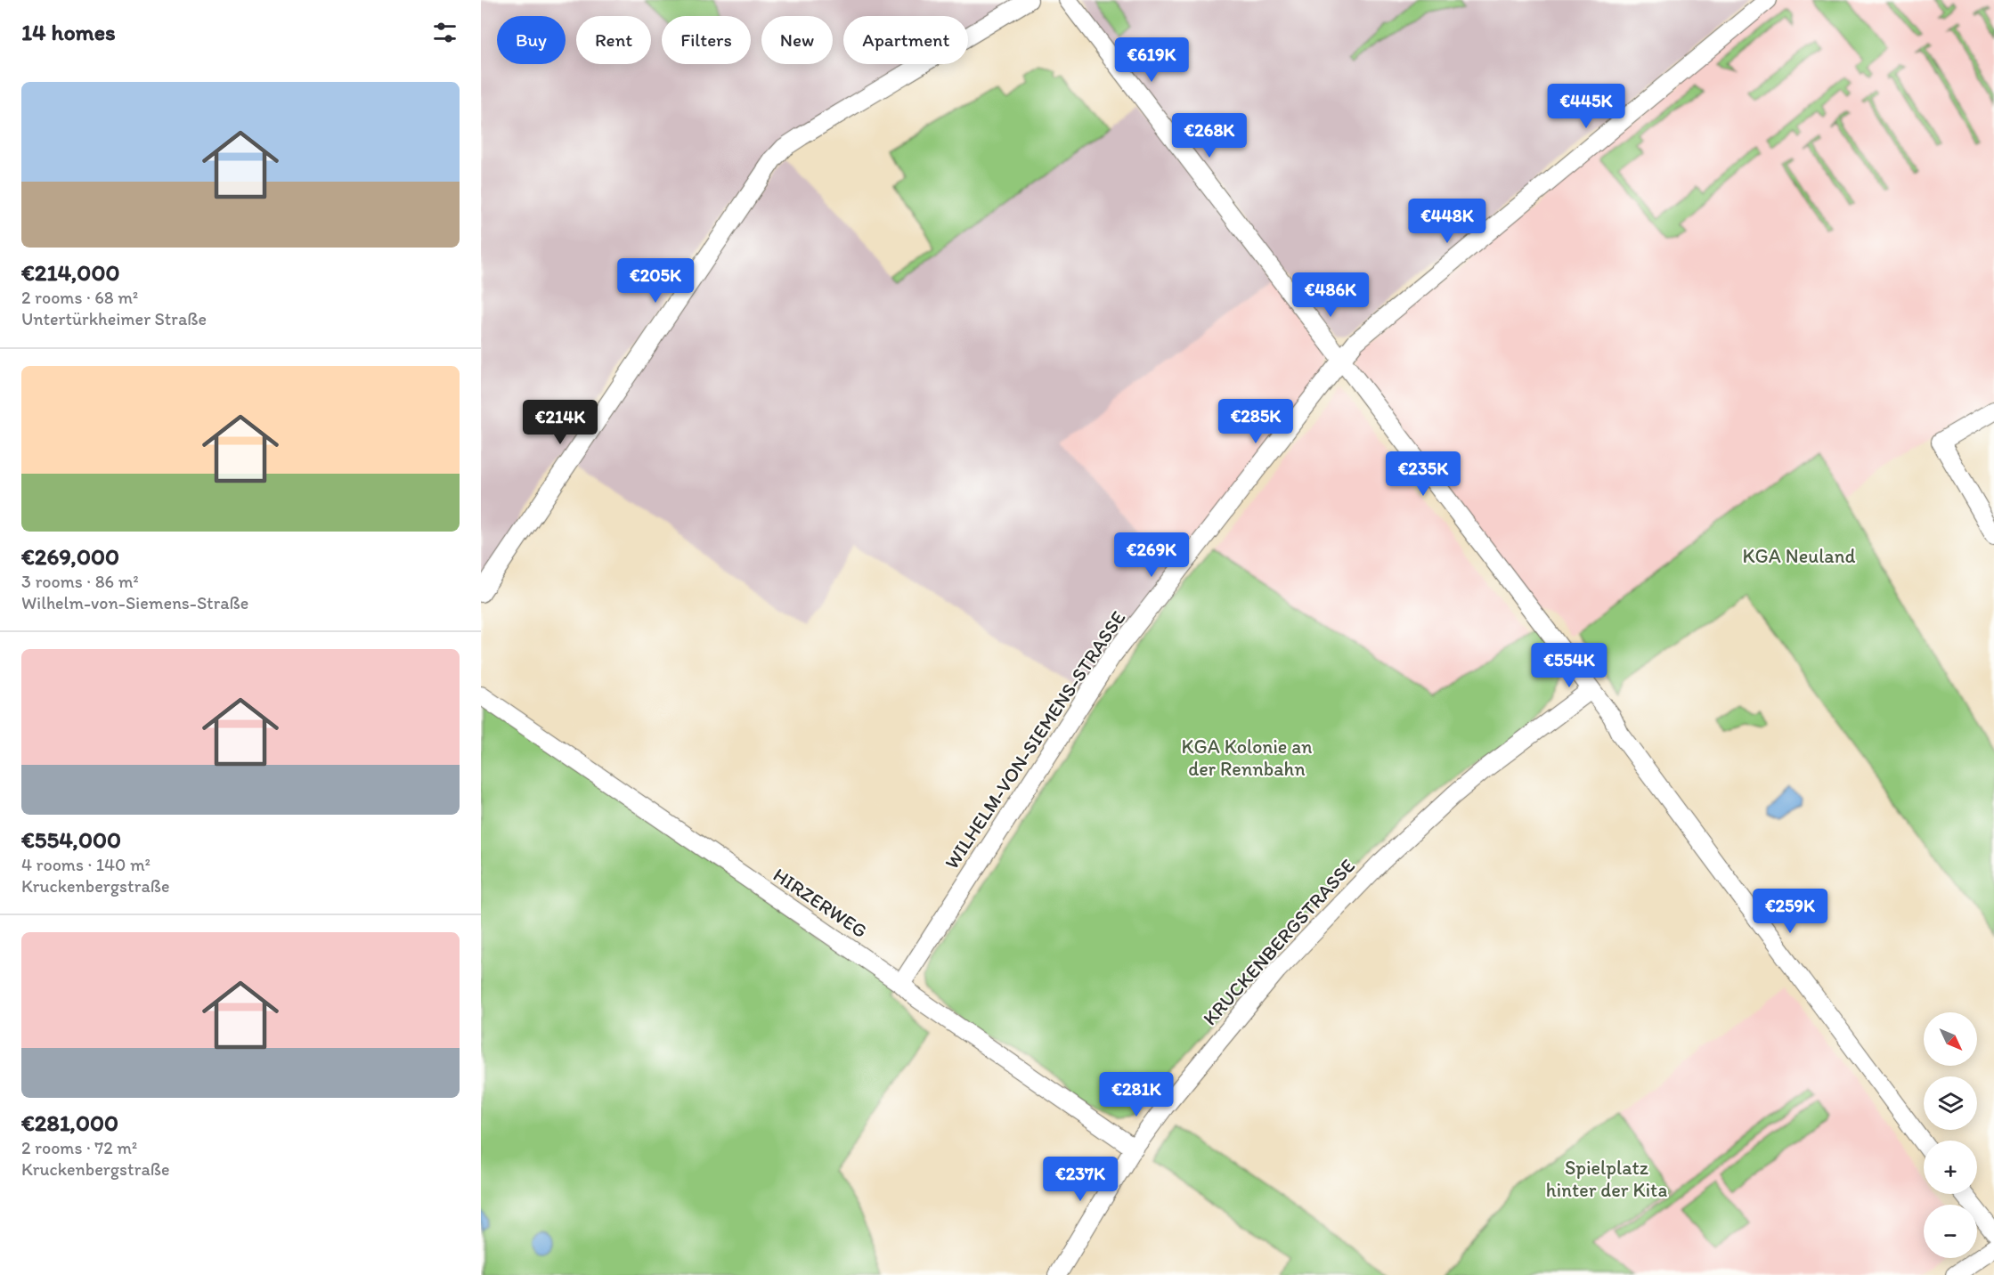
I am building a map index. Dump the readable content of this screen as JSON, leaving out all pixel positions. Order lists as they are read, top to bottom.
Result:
{
  "streets": {
    "street": ["WILHELM-VON-SIEMENS-STRASSE", "HIRZERWEG", "KRUCKENBERGSTRASSE"]
  },
  "crossings": [
    ["WILHELM-VON-SIEMENS-STRASSE", "HIRZERWEG"],
    ["HIRZERWEG", "KRUCKENBERGSTRASSE"]
  ],
  "parks": ["KGA Neuland", "KGA Kolonie an der Rennbahn", "Spielplatz hinter der Kita"],
  "north": "bottom right",
  "page": {
    "heading": "14 homes",
    "chip": [
      "Buy",
      "Rent",
      "Filters",
      "New",
      "Apartment"
    ],
    "price": [
      "€619K",
      "€445K",
      "€268K",
      "€448K",
      "€205K",
      "€486K",
      "€285K",
      "€214K",
      "€235K",
      "€269K",
      "€554K",
      "€259K",
      "€281K",
      "€237K"
    ],
    "list": [
      {
        "name": "€214,000",
        "note": "2 rooms · 68 m² · Untertürkheimer Straße"
      },
      {
        "name": "€269,000",
        "note": "3 rooms · 86 m² · Wilhelm-von-Siemens-Straße"
      },
      {
        "name": "€554,000",
        "note": "4 rooms · 140 m² · Kruckenbergstraße"
      },
      {
        "name": "€281,000",
        "note": "2 rooms · 72 m² · Kruckenbergstraße"
      }
    ],
    "map_buttons": ["+", "−"]
  }
}
